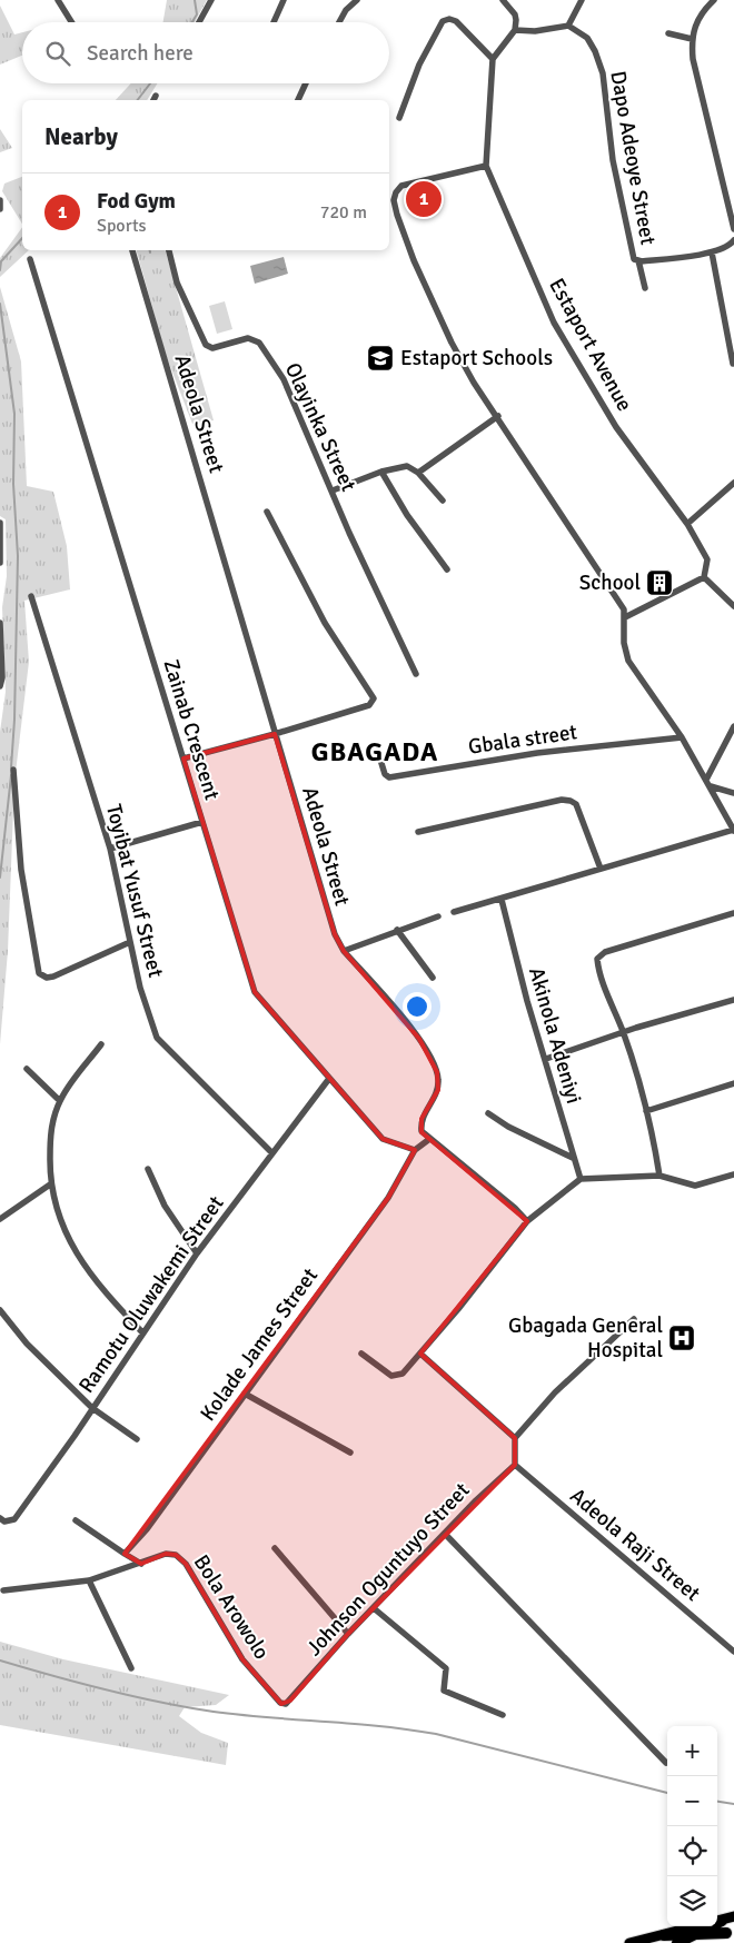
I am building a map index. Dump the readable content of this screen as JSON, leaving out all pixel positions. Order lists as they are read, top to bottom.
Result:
{
  "streets": {
    "street": [
      "Dapo Adeoye Street",
      "Estaport Avenue",
      "Adeola Street",
      "Olayinka Street",
      "Zainab Crescent",
      "Gbala street",
      "Toyibat Yusuf Street",
      "Akinola Adeniyi",
      "Ramotu Oluwakemi Street",
      "Kolade James Street",
      "Adeola Raji Street",
      "Johnson Oguntuyo Street",
      "Bola Arowolo"
    ]
  },
  "crossings": [
    ["Adeola Street", "Kolade James Street"],
    ["Zainab Crescent", "Ramotu Oluwakemi Street"],
    ["Zainab Crescent", "Kolade James Street"],
    ["Toyibat Yusuf Street", "Ramotu Oluwakemi Street"],
    ["Adeola Raji Street", "Johnson Oguntuyo Street"],
    ["Johnson Oguntuyo Street", "Bola Arowolo"]
  ],
  "districts": ["GBAGADA"],
  "places": {
    "school or university": ["Estaport Schools"],
    "building": ["School"],
    "hospital": ["Gbagada General Hospital"]
  },
  "page": {
    "search": "Search here",
    "heading": "Nearby",
    "list": [
      {
        "mark": "1",
        "name": "Fod Gym",
        "note": "Sports",
        "value": "720 m"
      }
    ],
    "pins": "1",
    "map_buttons": ["+", "−"]
  }
}
